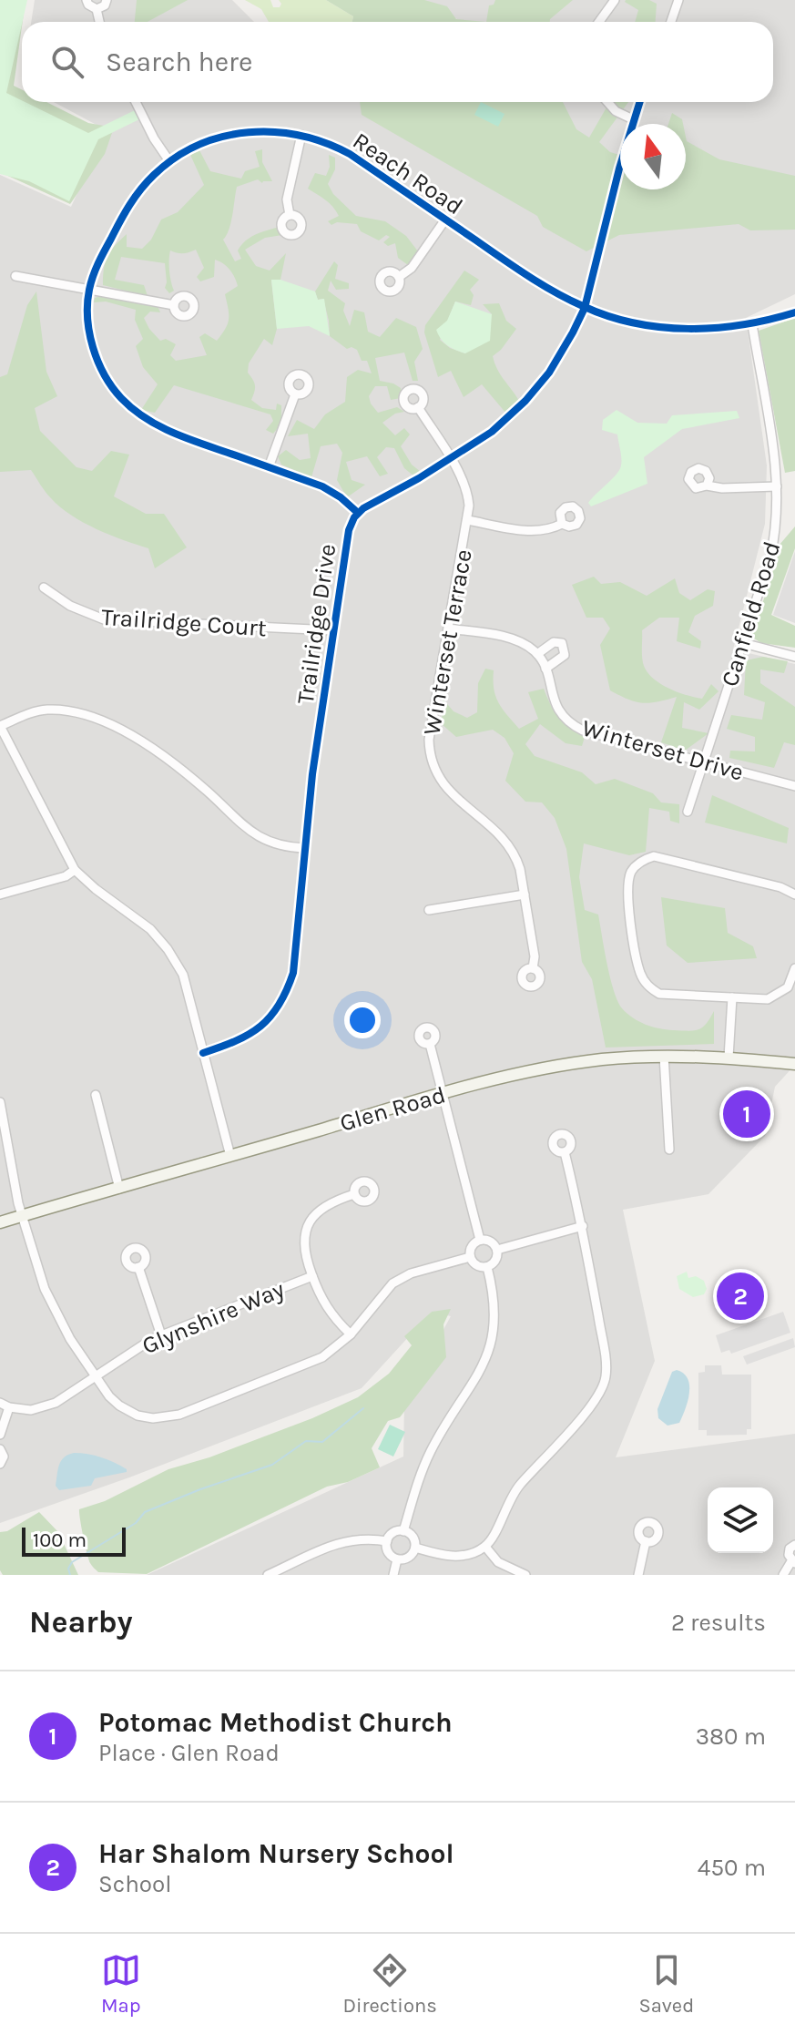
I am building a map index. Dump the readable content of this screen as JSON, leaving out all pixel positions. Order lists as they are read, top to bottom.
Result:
{
  "streets": {
    "main road": ["Glen Road"],
    "street": [
      "Reach Road",
      "Canfield Road",
      "Trailridge Court",
      "Trailridge Drive",
      "Winterset Terrace",
      "Winterset Drive",
      "Glynshire Way"
    ]
  },
  "crossings": [
    ["Reach Road", "Canfield Road"],
    ["Reach Road", "Trailridge Drive"],
    ["Canfield Road", "Winterset Drive"],
    ["Trailridge Court", "Trailridge Drive"]
  ],
  "scale_bar": "100 m",
  "north": "top",
  "page": {
    "search": "Search here",
    "pins": ["1", "2"],
    "scale": "100 m",
    "heading": ["Nearby", "2 results"],
    "list": [
      {
        "mark": "1",
        "name": "Potomac Methodist Church",
        "note": "Place · Glen Road",
        "value": "380 m"
      },
      {
        "mark": "2",
        "name": "Har Shalom Nursery School",
        "note": "School",
        "value": "450 m"
      }
    ],
    "nav": ["Map", "Directions", "Saved"]
  }
}
